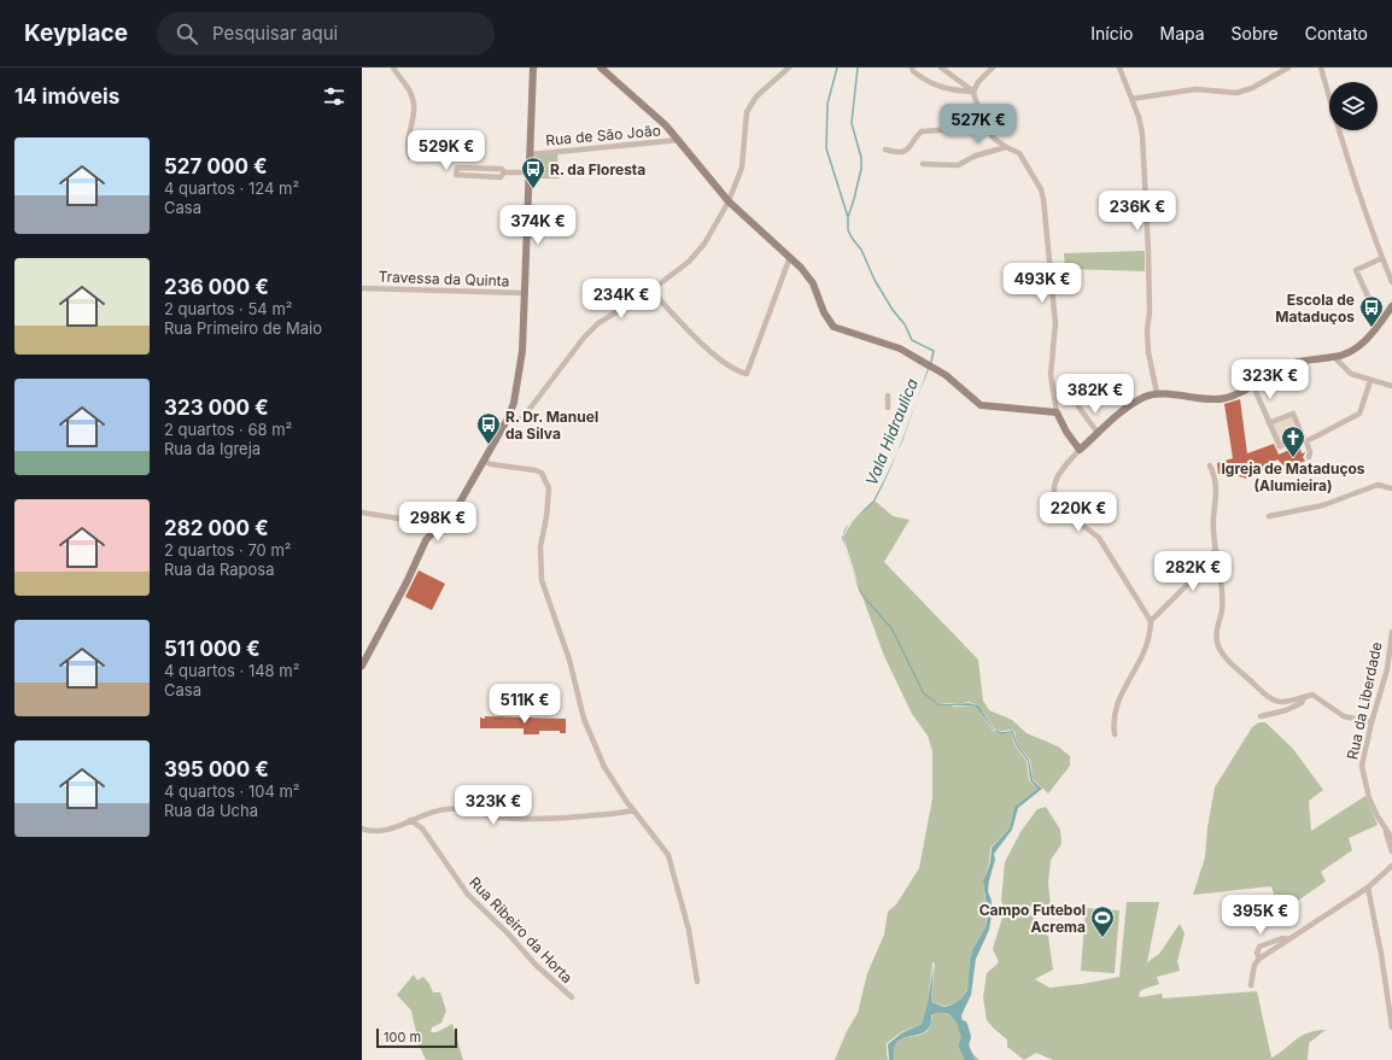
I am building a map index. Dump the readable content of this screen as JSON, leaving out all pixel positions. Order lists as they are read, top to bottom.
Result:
{
  "streets": {
    "street": [
      "Rua de São João",
      "Travessa da Quinta",
      "Rua da Liberdade",
      "Rua Ribeiro da Horta"
    ]
  },
  "water": ["Vala Hidraulica"],
  "places": {
    "bus stop": ["R. da Floresta", "Escola de Mataduços", "R. Dr. Manuel da Silva"],
    "church": ["Igreja de Mataduços (Alumieira)"],
    "sports": ["Campo Futebol Acrema"]
  },
  "scale_bar": "100 m",
  "page": {
    "header": "Keyplace",
    "search": "Pesquisar aqui",
    "nav": [
      "Início",
      "Mapa",
      "Sobre",
      "Contato"
    ],
    "heading": "14 imóveis",
    "price": [
      "527K €",
      "529K €",
      "236K €",
      "374K €",
      "493K €",
      "234K €",
      "323K €",
      "382K €",
      "220K €",
      "298K €",
      "282K €",
      "511K €",
      "323K €",
      "395K €"
    ],
    "list": [
      {
        "name": "527 000 €",
        "note": "4 quartos · 124 m² · Casa"
      },
      {
        "name": "236 000 €",
        "note": "2 quartos · 54 m² · Rua Primeiro de Maio"
      },
      {
        "name": "323 000 €",
        "note": "2 quartos · 68 m² · Rua da Igreja"
      },
      {
        "name": "282 000 €",
        "note": "2 quartos · 70 m² · Rua da Raposa"
      },
      {
        "name": "511 000 €",
        "note": "4 quartos · 148 m² · Casa"
      },
      {
        "name": "395 000 €",
        "note": "4 quartos · 104 m² · Rua da Ucha"
      }
    ],
    "scale": "100 m"
  }
}
